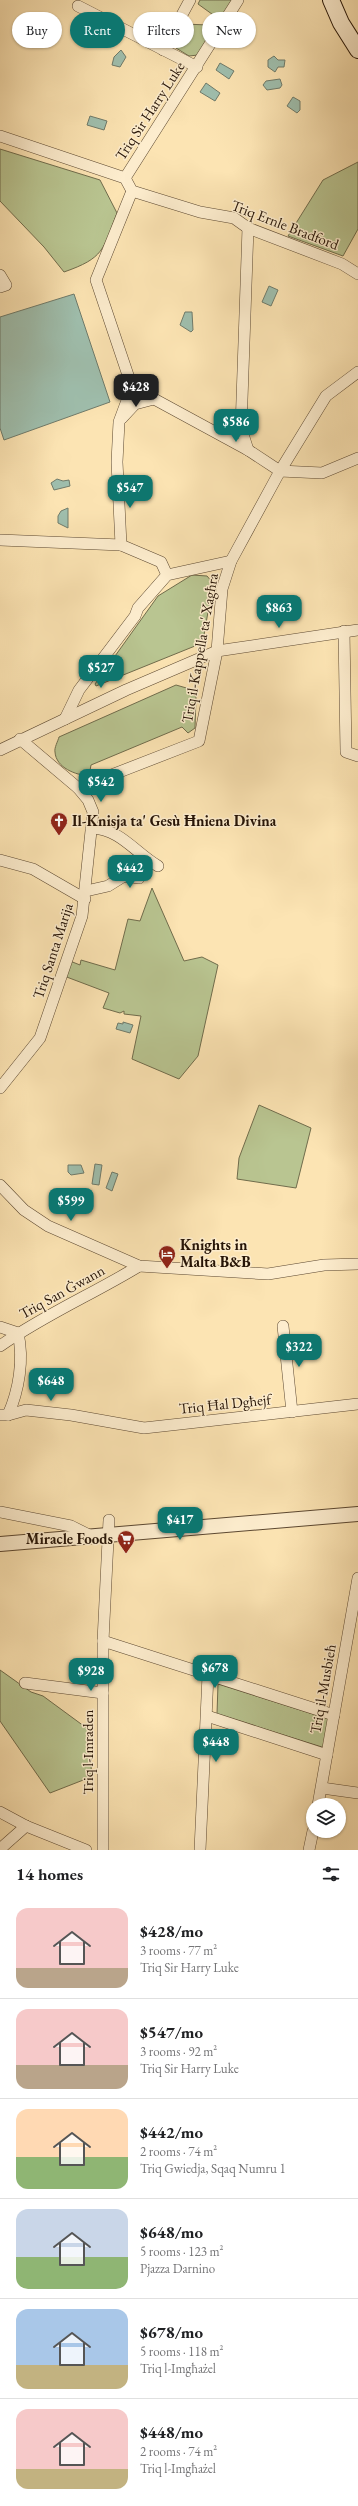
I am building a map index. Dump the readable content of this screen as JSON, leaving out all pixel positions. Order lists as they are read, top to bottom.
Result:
{
  "streets": {
    "street": [
      "Triq Sir Harry Luke",
      "Triq Ernle Bradford",
      "Triq il-Kappella ta' Xagħra",
      "Triq Santa Marija",
      "Triq San Ġwann",
      "Triq Ħal Dgħejf",
      "Triq il-Musbieħ",
      "Triq l-Imraden"
    ]
  },
  "crossings": [
    ["Triq il-Kappella ta' Xagħra", "Triq Santa Marija"]
  ],
  "places": {
    "church": ["Il-Knisja ta' Gesù Ħniena Divina"],
    "hotel": ["Knights in Malta B&B"],
    "supermarket": ["Miracle Foods"]
  },
  "page": {
    "chip": [
      "Buy",
      "Rent",
      "Filters",
      "New"
    ],
    "price": [
      "$428",
      "$586",
      "$547",
      "$863",
      "$527",
      "$542",
      "$442",
      "$599",
      "$322",
      "$648",
      "$417",
      "$678",
      "$928",
      "$448"
    ],
    "heading": "14 homes",
    "list": [
      {
        "name": "$428/mo",
        "note": "3 rooms · 77 m² · Triq Sir Harry Luke"
      },
      {
        "name": "$547/mo",
        "note": "3 rooms · 92 m² · Triq Sir Harry Luke"
      },
      {
        "name": "$442/mo",
        "note": "2 rooms · 74 m² · Triq Gwiedja, Sqaq Numru 1"
      },
      {
        "name": "$648/mo",
        "note": "5 rooms · 123 m² · Pjazza Darnino"
      },
      {
        "name": "$678/mo",
        "note": "5 rooms · 118 m² · Triq l-Imgħażel"
      },
      {
        "name": "$448/mo",
        "note": "2 rooms · 74 m² · Triq l-Imgħażel"
      }
    ]
  }
}
